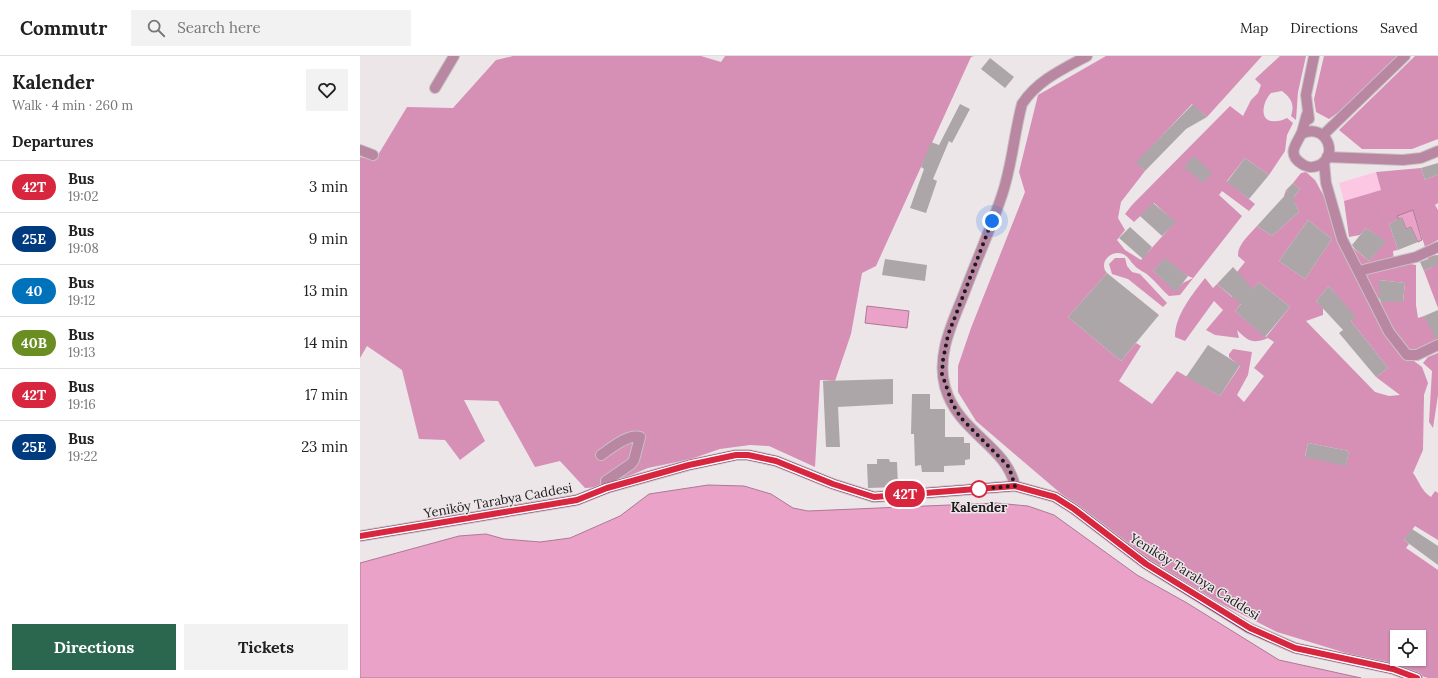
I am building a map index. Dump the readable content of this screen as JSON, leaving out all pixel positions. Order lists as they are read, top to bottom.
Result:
{
  "streets": {
    "main road": ["Yeniköy Tarabya Caddesi"]
  },
  "places": ["Kalender"],
  "lines": ["bus line 42T"],
  "page": {
    "header": "Commutr",
    "search": "Search here",
    "nav": ["Map", "Directions", "Saved"],
    "heading": [
      ["Kalender", "Walk · 4 min · 260 m"],
      "Departures"
    ],
    "on_map": "42T",
    "list": [
      {
        "mark": "42T",
        "name": "Bus",
        "note": "19:02",
        "value": "3 min"
      },
      {
        "mark": "25E",
        "name": "Bus",
        "note": "19:08",
        "value": "9 min"
      },
      {
        "mark": "40",
        "name": "Bus",
        "note": "19:12",
        "value": "13 min"
      },
      {
        "mark": "40B",
        "name": "Bus",
        "note": "19:13",
        "value": "14 min"
      },
      {
        "mark": "42T",
        "name": "Bus",
        "note": "19:16",
        "value": "17 min"
      },
      {
        "mark": "25E",
        "name": "Bus",
        "note": "19:22",
        "value": "23 min"
      }
    ],
    "buttons": ["Directions", "Tickets"]
  }
}
